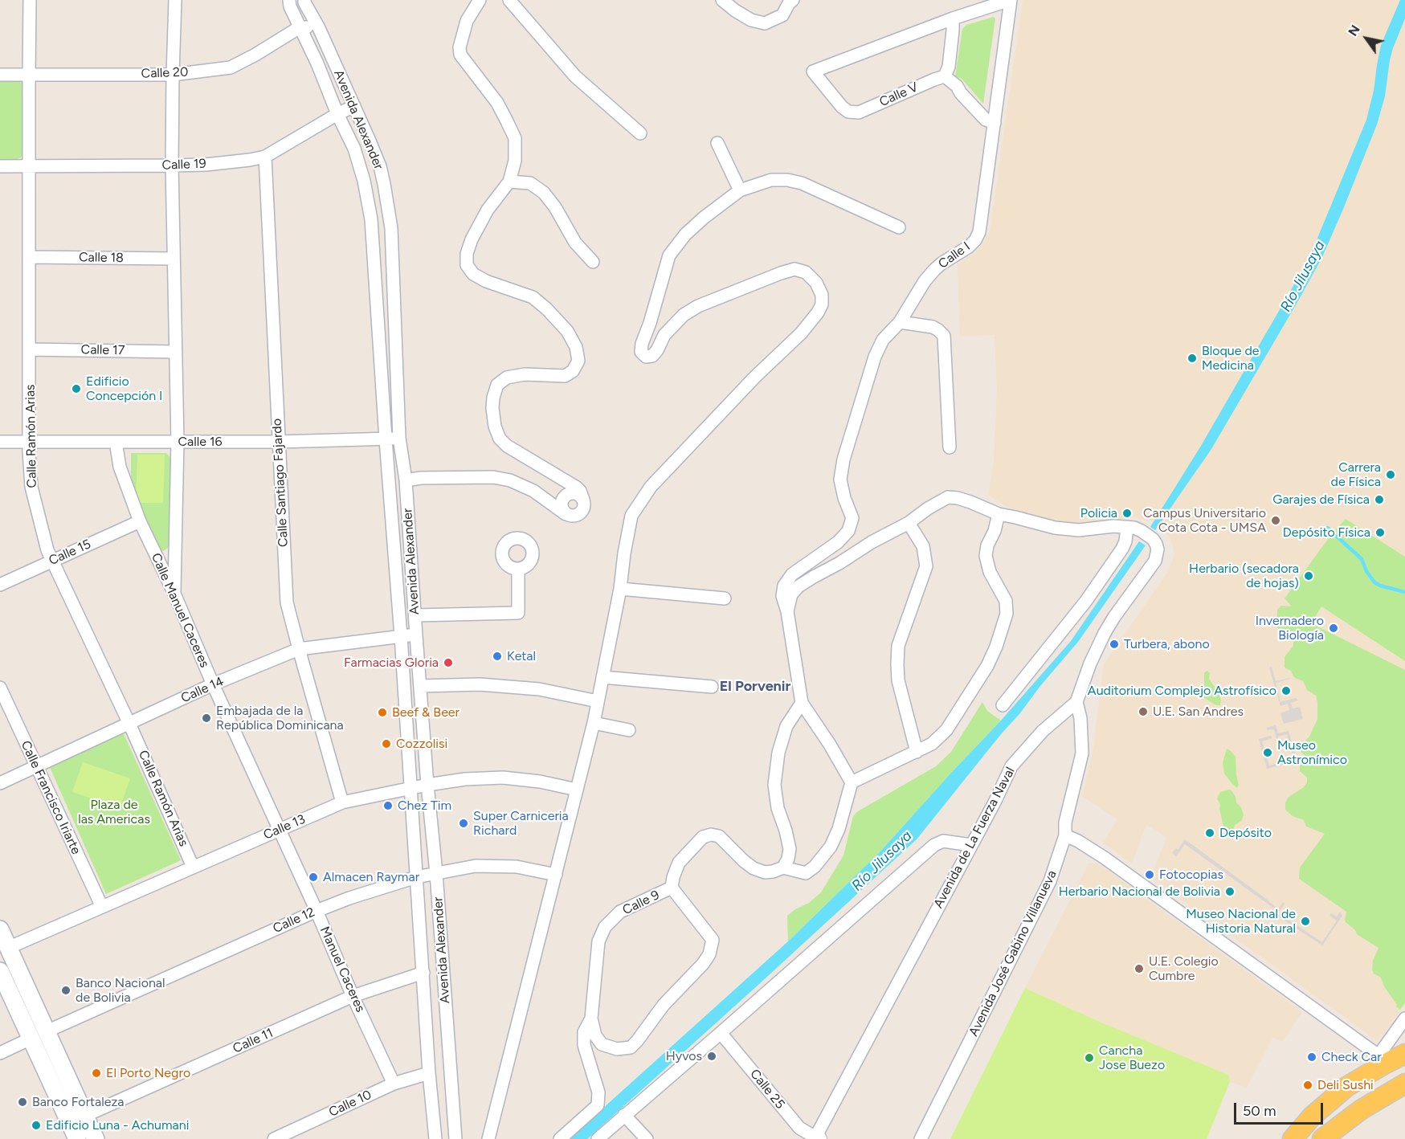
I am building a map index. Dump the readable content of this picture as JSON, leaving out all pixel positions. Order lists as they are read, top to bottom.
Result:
{
  "streets": {
    "street": [
      "Calle 20",
      "Calle V",
      "Avenida Alexander",
      "Calle 19",
      "Calle I",
      "Calle 18",
      "Calle 17",
      "Calle Ramón Arias",
      "Calle 16",
      "Calle Santiago Fajardo",
      "Calle 15",
      "Calle Manuel Caceres",
      "Calle 14",
      "Calle Francisco Iriarte",
      "Calle 13",
      "Avenida de La Fuerza Naval",
      "Calle 9",
      "Calle 12",
      "Avenida José Gabino Villanueva",
      "Manuel Caceres",
      "Calle 11",
      "Calle 25",
      "Calle 10"
    ]
  },
  "crossings": [
    ["Calle 20", "Avenida Alexander"],
    ["Calle 20", "Calle Ramón Arias"],
    ["Calle V", "Calle I"],
    ["Avenida Alexander", "Calle 19"],
    ["Avenida Alexander", "Calle 16"],
    ["Avenida Alexander", "Calle 14"],
    ["Avenida Alexander", "Calle 13"],
    ["Avenida Alexander", "Calle 12"],
    ["Avenida Alexander", "Calle 11"],
    ["Avenida Alexander", "Calle 10"],
    ["Calle 19", "Calle Ramón Arias"],
    ["Calle 19", "Calle Santiago Fajardo"],
    ["Calle I", "Avenida de La Fuerza Naval"],
    ["Calle 18", "Calle Ramón Arias"],
    ["Calle 17", "Calle Ramón Arias"],
    ["Calle Ramón Arias", "Calle 16"],
    ["Calle Ramón Arias", "Calle 15"],
    ["Calle Ramón Arias", "Calle 14"],
    ["Calle Ramón Arias", "Calle 13"],
    ["Calle 16", "Calle Santiago Fajardo"],
    ["Calle 16", "Calle Manuel Caceres"],
    ["Calle Santiago Fajardo", "Calle 14"],
    ["Calle Santiago Fajardo", "Calle 13"],
    ["Calle 15", "Calle Manuel Caceres"],
    ["Calle Manuel Caceres", "Calle 14"],
    ["Calle Manuel Caceres", "Calle 13"],
    ["Calle Manuel Caceres", "Manuel Caceres"],
    ["Calle 14", "Calle Francisco Iriarte"],
    ["Calle Francisco Iriarte", "Calle 13"],
    ["Calle 13", "Manuel Caceres"],
    ["Avenida de La Fuerza Naval", "Avenida José Gabino Villanueva"],
    ["Avenida de La Fuerza Naval", "Calle 25"],
    ["Calle 12", "Manuel Caceres"],
    ["Manuel Caceres", "Calle 11"],
    ["Manuel Caceres", "Calle 10"]
  ],
  "districts": ["El Porvenir"],
  "water": ["Río Jilusaya"],
  "parks": ["Plaza de las Americas"],
  "places": [
    "Bloque de Medicina",
    "Edificio Concepción I",
    "Carrera de Física",
    "Garajes de Física",
    "Policia",
    "Campus Universitario Cota Cota - UMSA",
    "Depósito Física",
    "Herbario (secadora de hojas)",
    "Invernadero Biología",
    "Turbera, abono",
    "Ketal",
    "Farmacias Gloria",
    "Auditorium Complejo Astrofísico",
    "U.E. San Andres",
    "Beef & Beer",
    "Embajada de la República Dominicana",
    "Cozzolisi",
    "Museo Astronímico",
    "Chez Tim",
    "Super Carniceria Richard",
    "Depósito",
    "Fotocopias",
    "Almacen Raymar",
    "Herbario Nacional de Bolivia",
    "Museo Nacional de Historia Natural",
    "U.E. Colegio Cumbre",
    "Banco Nacional de Bolivia",
    "Hyvos",
    "Check Car",
    "Cancha Jose Buezo",
    "El Porto Negro",
    "Deli Sushi",
    "Banco Fortaleza",
    "Edificio Luna - Achumani"
  ],
  "scale_bar": "50 m",
  "north": "top left"
}
